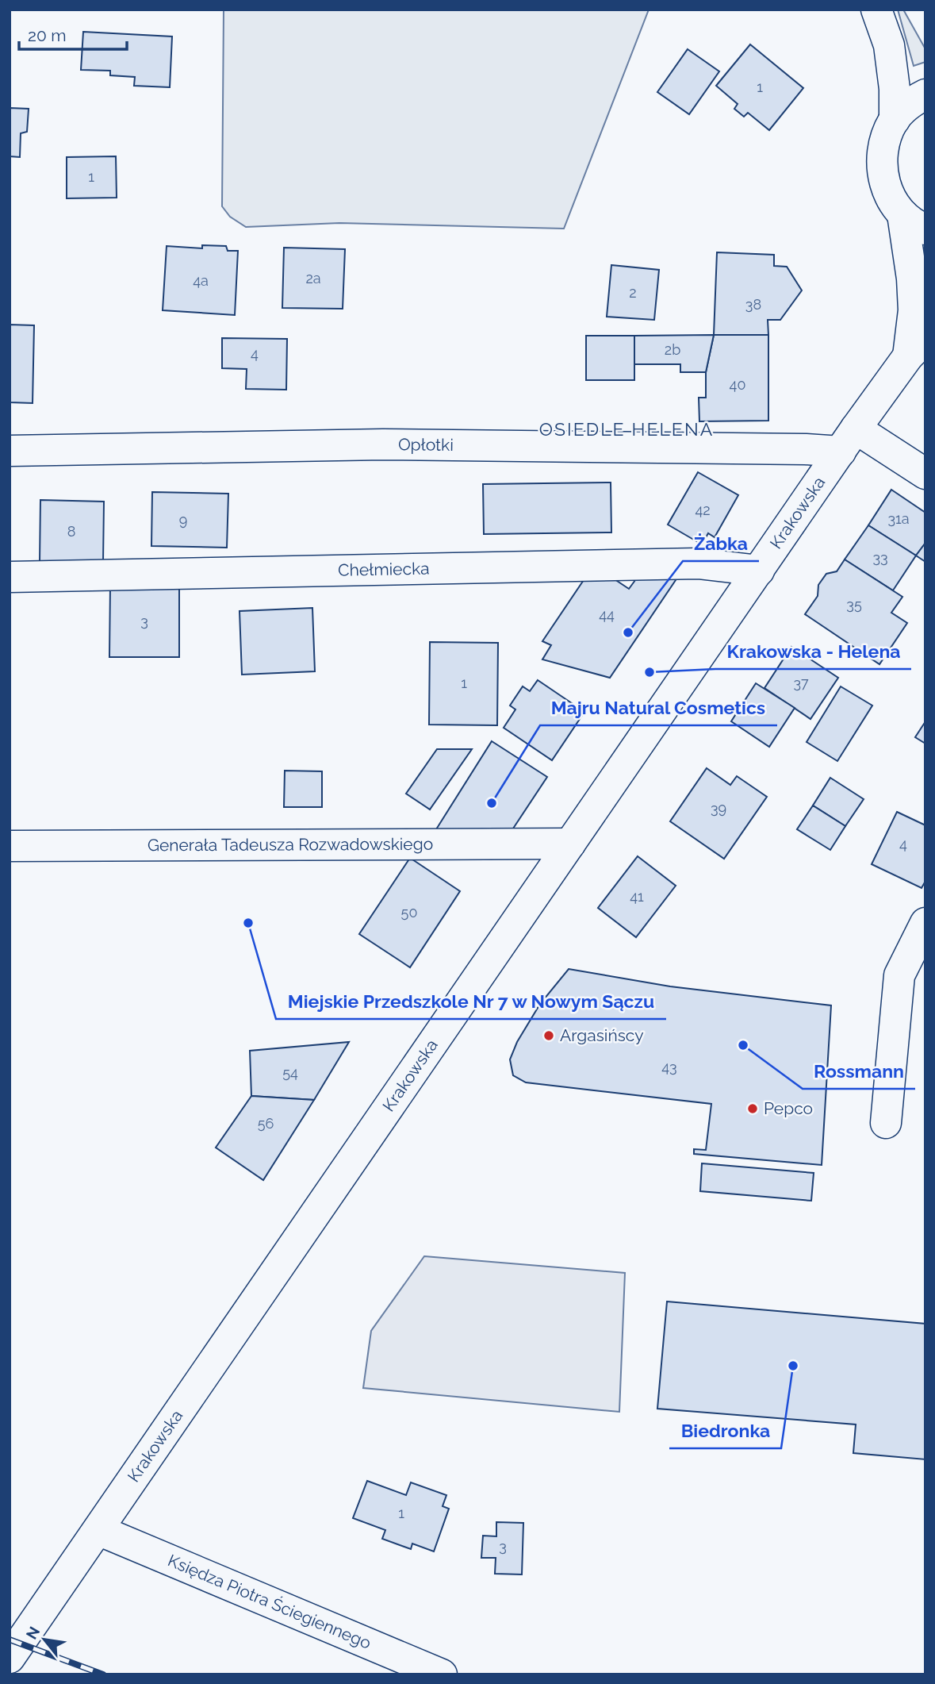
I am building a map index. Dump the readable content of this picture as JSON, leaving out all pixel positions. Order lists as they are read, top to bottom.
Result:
{
  "streets": {
    "street": [
      "Opłotki",
      "Krakowska",
      "Chełmiecka",
      "Generała Tadeusza Rozwadowskiego",
      "Księdza Piotra Ściegiennego"
    ]
  },
  "crossings": [
    ["Opłotki", "Krakowska"],
    ["Krakowska", "Chełmiecka"],
    ["Krakowska", "Generała Tadeusza Rozwadowskiego"],
    ["Krakowska", "Księdza Piotra Ściegiennego"]
  ],
  "districts": ["OSIEDLE HELENA"],
  "places": [
    "Żabka",
    "Krakowska - Helena",
    "Majru Natural Cosmetics",
    "Miejskie Przedszkole Nr 7 w Nowym Sączu",
    "Argasińscy",
    "Rossmann",
    "Pepco",
    "Biedronka"
  ],
  "house_numbers": [
    "1",
    "1",
    "2a",
    "4a",
    "2",
    "38",
    "2b",
    "4",
    "40",
    "42",
    "31a",
    "9",
    "8",
    "33",
    "35",
    "44",
    "3",
    "1",
    "37",
    "39",
    "4",
    "41",
    "50",
    "43",
    "54",
    "56",
    "1",
    "3"
  ],
  "scale_bar": "20 m",
  "north": "top left"
}
